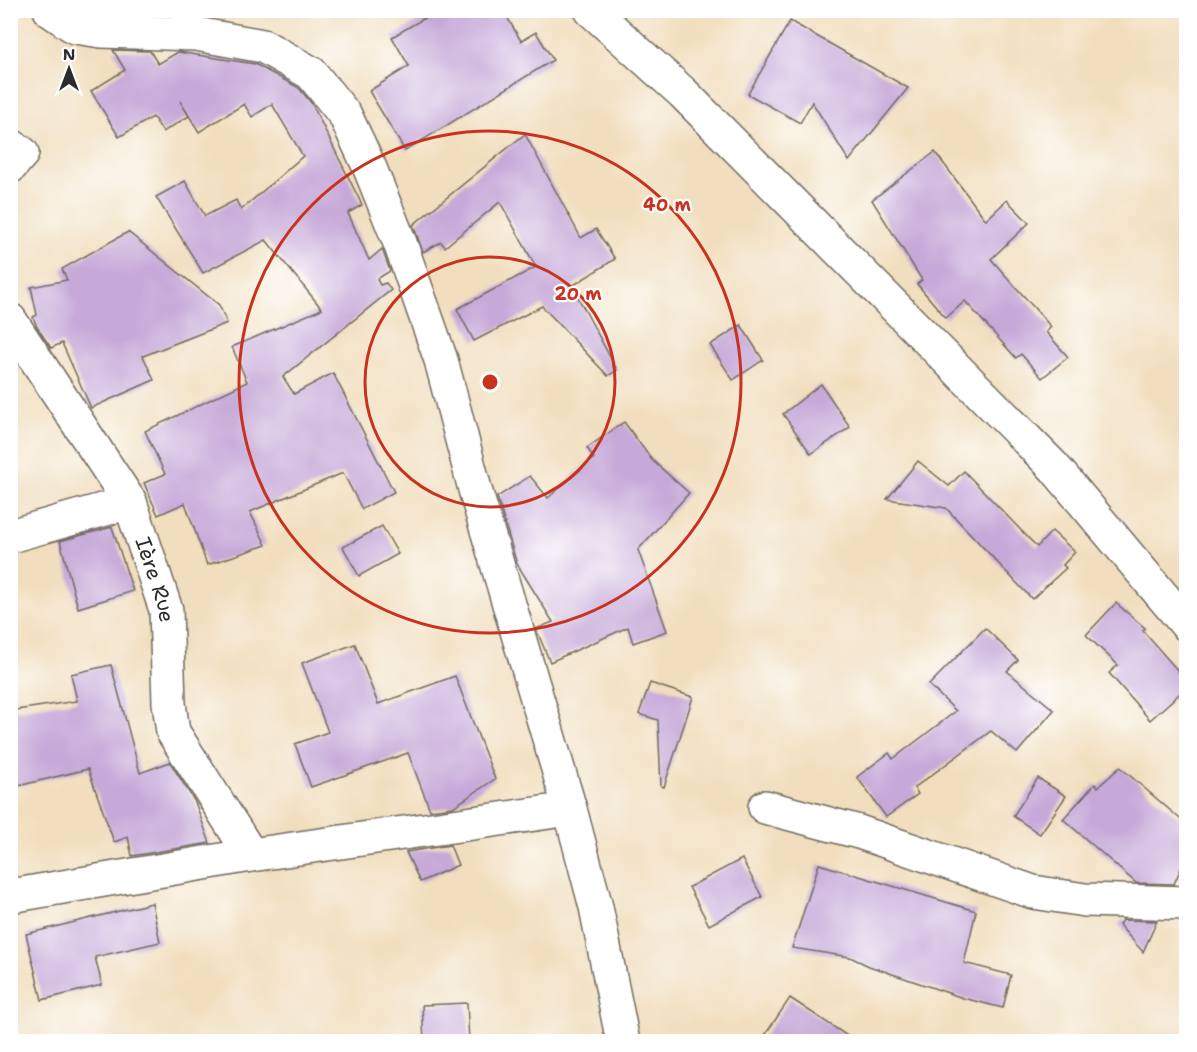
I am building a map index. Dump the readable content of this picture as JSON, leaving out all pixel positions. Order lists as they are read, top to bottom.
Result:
{
  "streets": {
    "street": ["Ière Rue"]
  },
  "north": "top",
  "rings": ["40 m", "20 m"]
}
